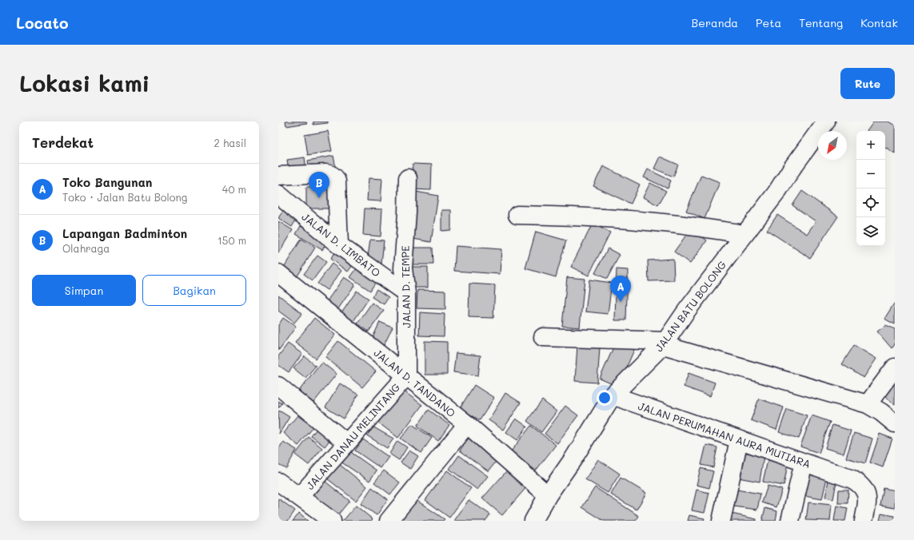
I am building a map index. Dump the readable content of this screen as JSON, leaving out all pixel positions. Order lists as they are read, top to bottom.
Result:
{
  "streets": {
    "street": [
      "JALAN D. LIMBATO",
      "JALAN D. TEMPE",
      "JALAN BATU BOLONG",
      "JALAN D. TANDANO",
      "JALAN PERUMAHAN AURA MUTIARA",
      "JALAN DANAU MELINTANG"
    ]
  },
  "crossings": [
    ["JALAN D. LIMBATO", "JALAN D. TEMPE"],
    ["JALAN D. TEMPE", "JALAN D. TANDANO"],
    ["JALAN D. TEMPE", "JALAN DANAU MELINTANG"],
    ["JALAN BATU BOLONG", "JALAN D. TANDANO"],
    ["JALAN BATU BOLONG", "JALAN PERUMAHAN AURA MUTIARA"],
    ["JALAN D. TANDANO", "JALAN DANAU MELINTANG"]
  ],
  "north": "bottom left",
  "page": {
    "header": "Locato",
    "nav": [
      "Beranda",
      "Peta",
      "Tentang",
      "Kontak"
    ],
    "buttons": [
      "Rute",
      ["Simpan", "Bagikan"]
    ],
    "title": "Lokasi kami",
    "heading": ["Terdekat", "2 hasil"],
    "map_buttons": ["+", "−"],
    "list": [
      {
        "mark": "A",
        "name": "Toko Bangunan",
        "note": "Toko · Jalan Batu Bolong",
        "value": "40 m"
      },
      {
        "mark": "B",
        "name": "Lapangan Badminton",
        "note": "Olahraga",
        "value": "150 m"
      }
    ],
    "pins": ["B", "A"]
  }
}
